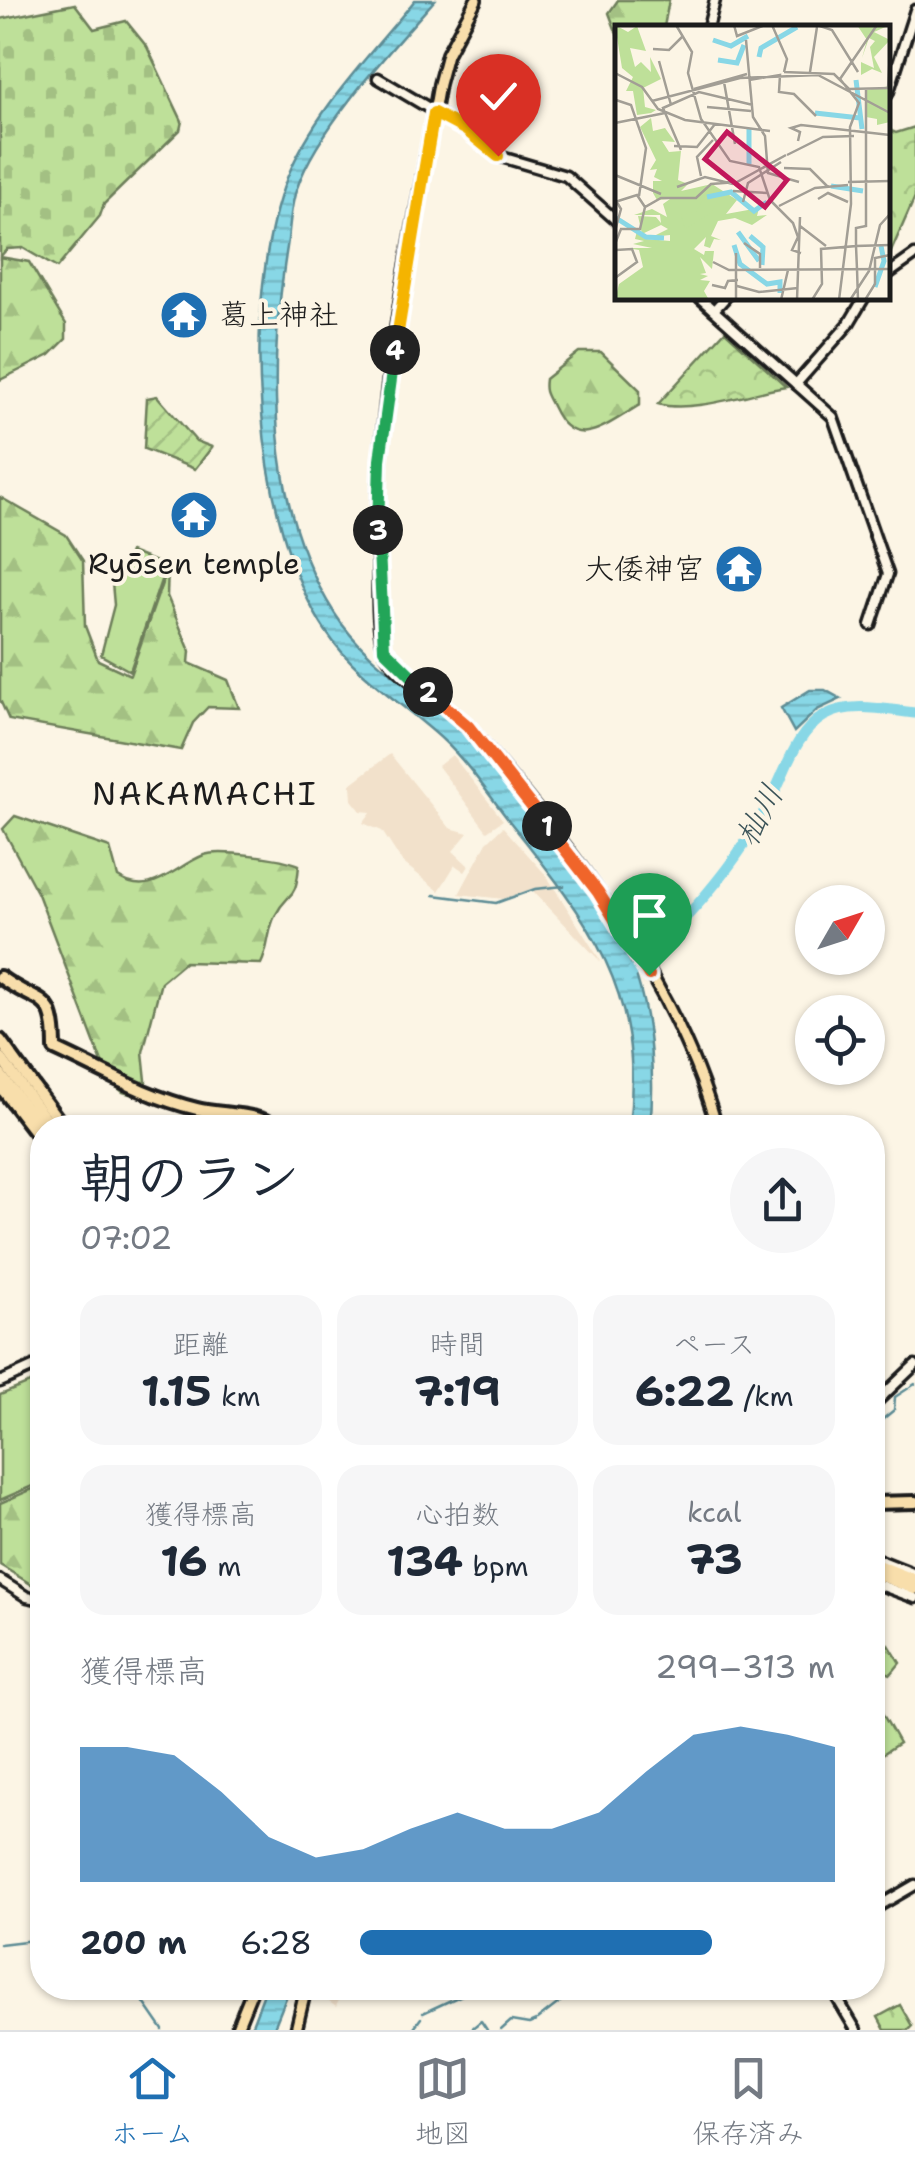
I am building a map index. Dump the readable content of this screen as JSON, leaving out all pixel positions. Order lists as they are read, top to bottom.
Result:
{
  "districts": ["NAKAMACHI"],
  "water": ["杣川"],
  "places": {
    "temple": ["葛上神社", "Ryōsen temple", "大倭神宮"]
  },
  "north": "top right",
  "page": {
    "pins": [
      "4",
      "3",
      "2",
      "1"
    ],
    "heading": ["朝のラン", "07:02"],
    "stats": [
      ["距離", "1.15 km"],
      ["時間", "7:19"],
      ["ペース", "6:22 /km"],
      ["獲得標高", "16 m"],
      ["心拍数", "134 bpm"],
      ["kcal", "73"]
    ],
    "chart": ["獲得標高", "299–313 m"],
    "list": [
      {
        "name": "200 m",
        "note": "6:28"
      }
    ],
    "tabs": ["ホーム", "地図", "保存済み"]
  }
}
